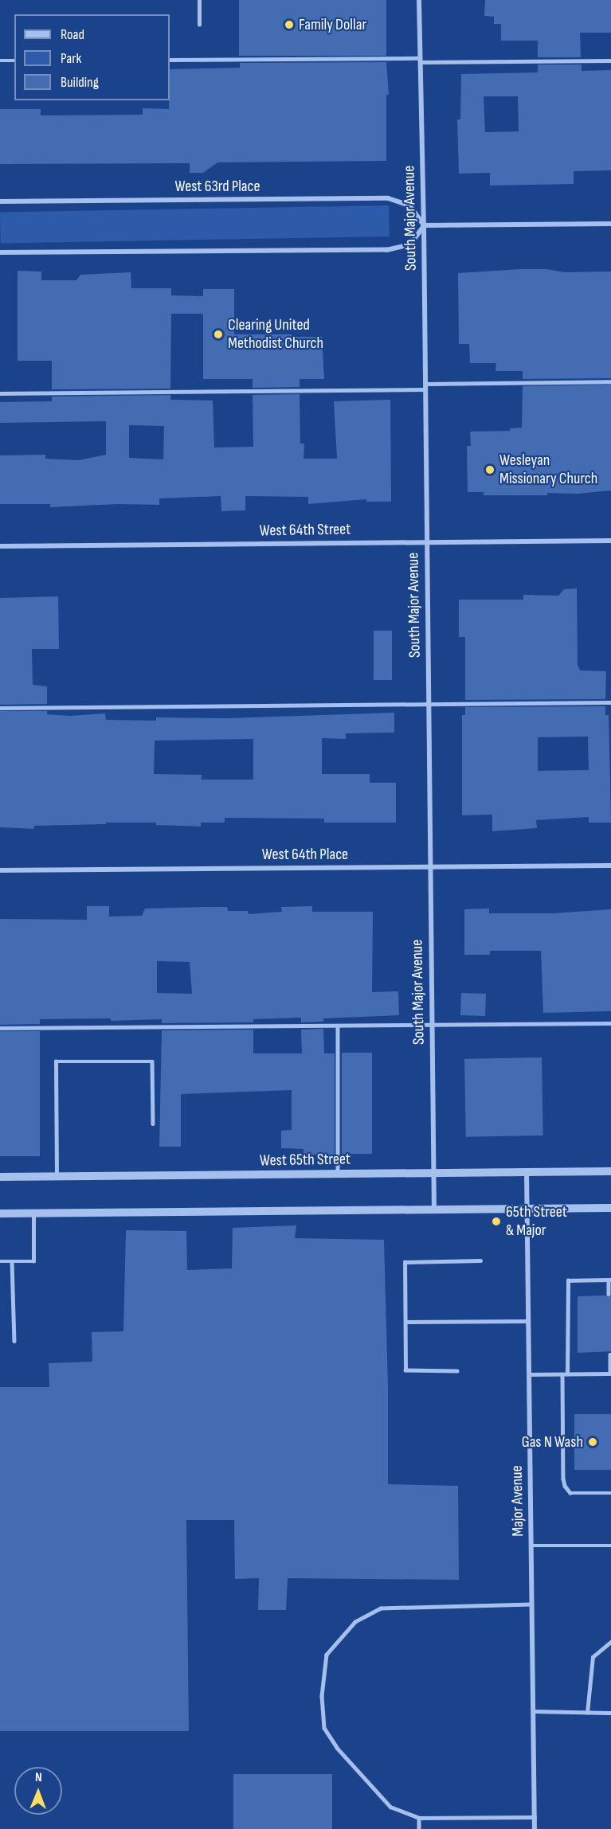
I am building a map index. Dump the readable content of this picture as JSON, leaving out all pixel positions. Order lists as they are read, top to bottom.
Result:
{
  "streets": {
    "street": [
      "West 63rd Place",
      "South Major Avenue",
      "West 64th Street",
      "West 64th Place",
      "West 65th Street",
      "Major Avenue"
    ]
  },
  "crossings": [
    ["West 63rd Place", "South Major Avenue"],
    ["South Major Avenue", "West 64th Street"],
    ["South Major Avenue", "West 64th Place"],
    ["South Major Avenue", "West 65th Street"],
    ["West 65th Street", "Major Avenue"]
  ],
  "places": [
    "Family Dollar",
    "Clearing United Methodist Church",
    "Wesleyan Missionary Church",
    "65th Street & Major",
    "Gas N Wash"
  ],
  "legend": ["Road", "Park", "Building"],
  "north": "top"
}
